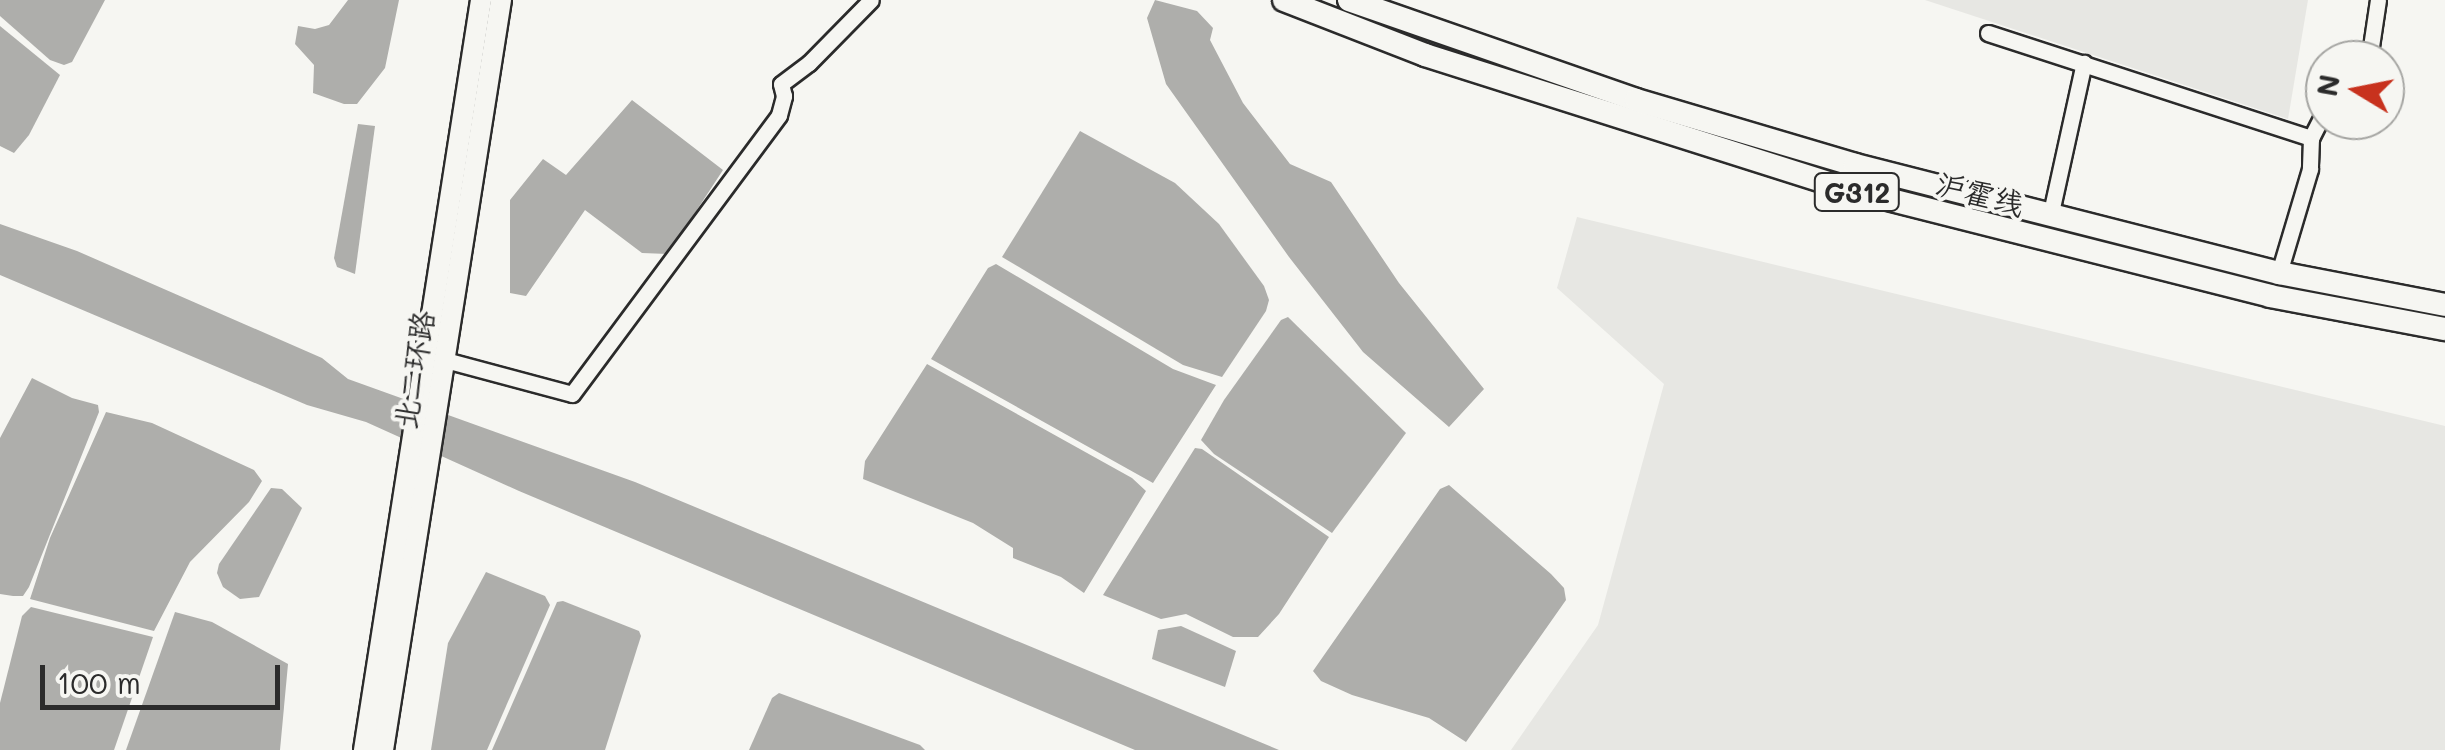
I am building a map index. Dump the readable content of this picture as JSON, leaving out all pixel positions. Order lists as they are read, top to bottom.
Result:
{
  "streets": {
    "highway": ["G312", "沪霍线"],
    "main road": ["北二环路"]
  },
  "scale_bar": "100 m",
  "north": "left"
}
